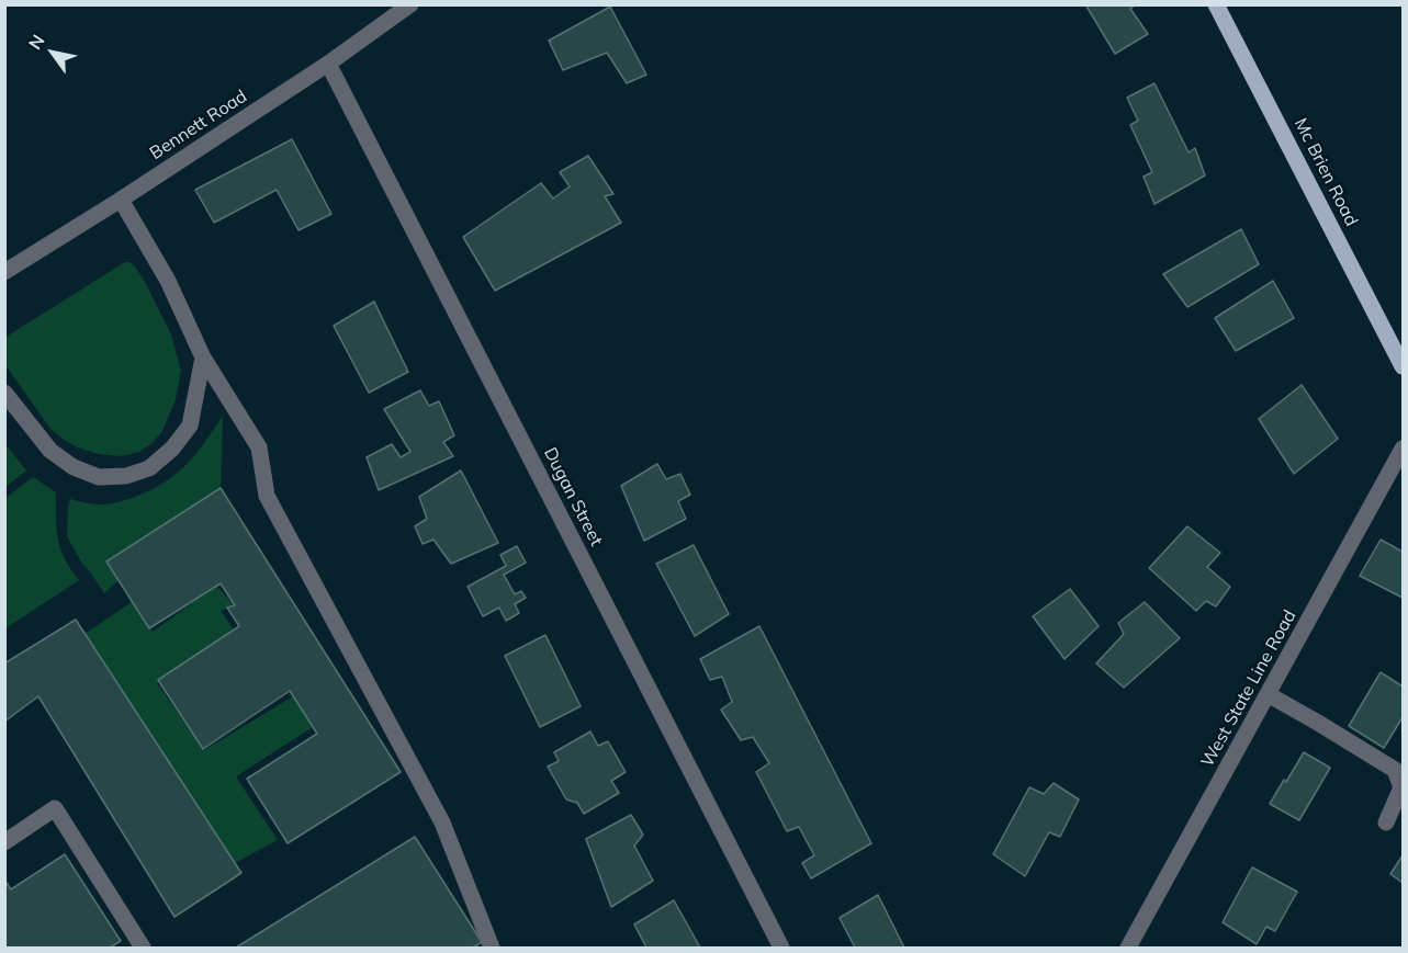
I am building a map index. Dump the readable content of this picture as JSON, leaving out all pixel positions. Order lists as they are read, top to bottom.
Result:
{
  "streets": {
    "main road": ["Mc Brien Road"],
    "street": ["Bennett Road", "Dugan Street", "West State Line Road"]
  },
  "crossings": [
    ["Bennett Road", "Dugan Street"]
  ],
  "north": "top left"
}
